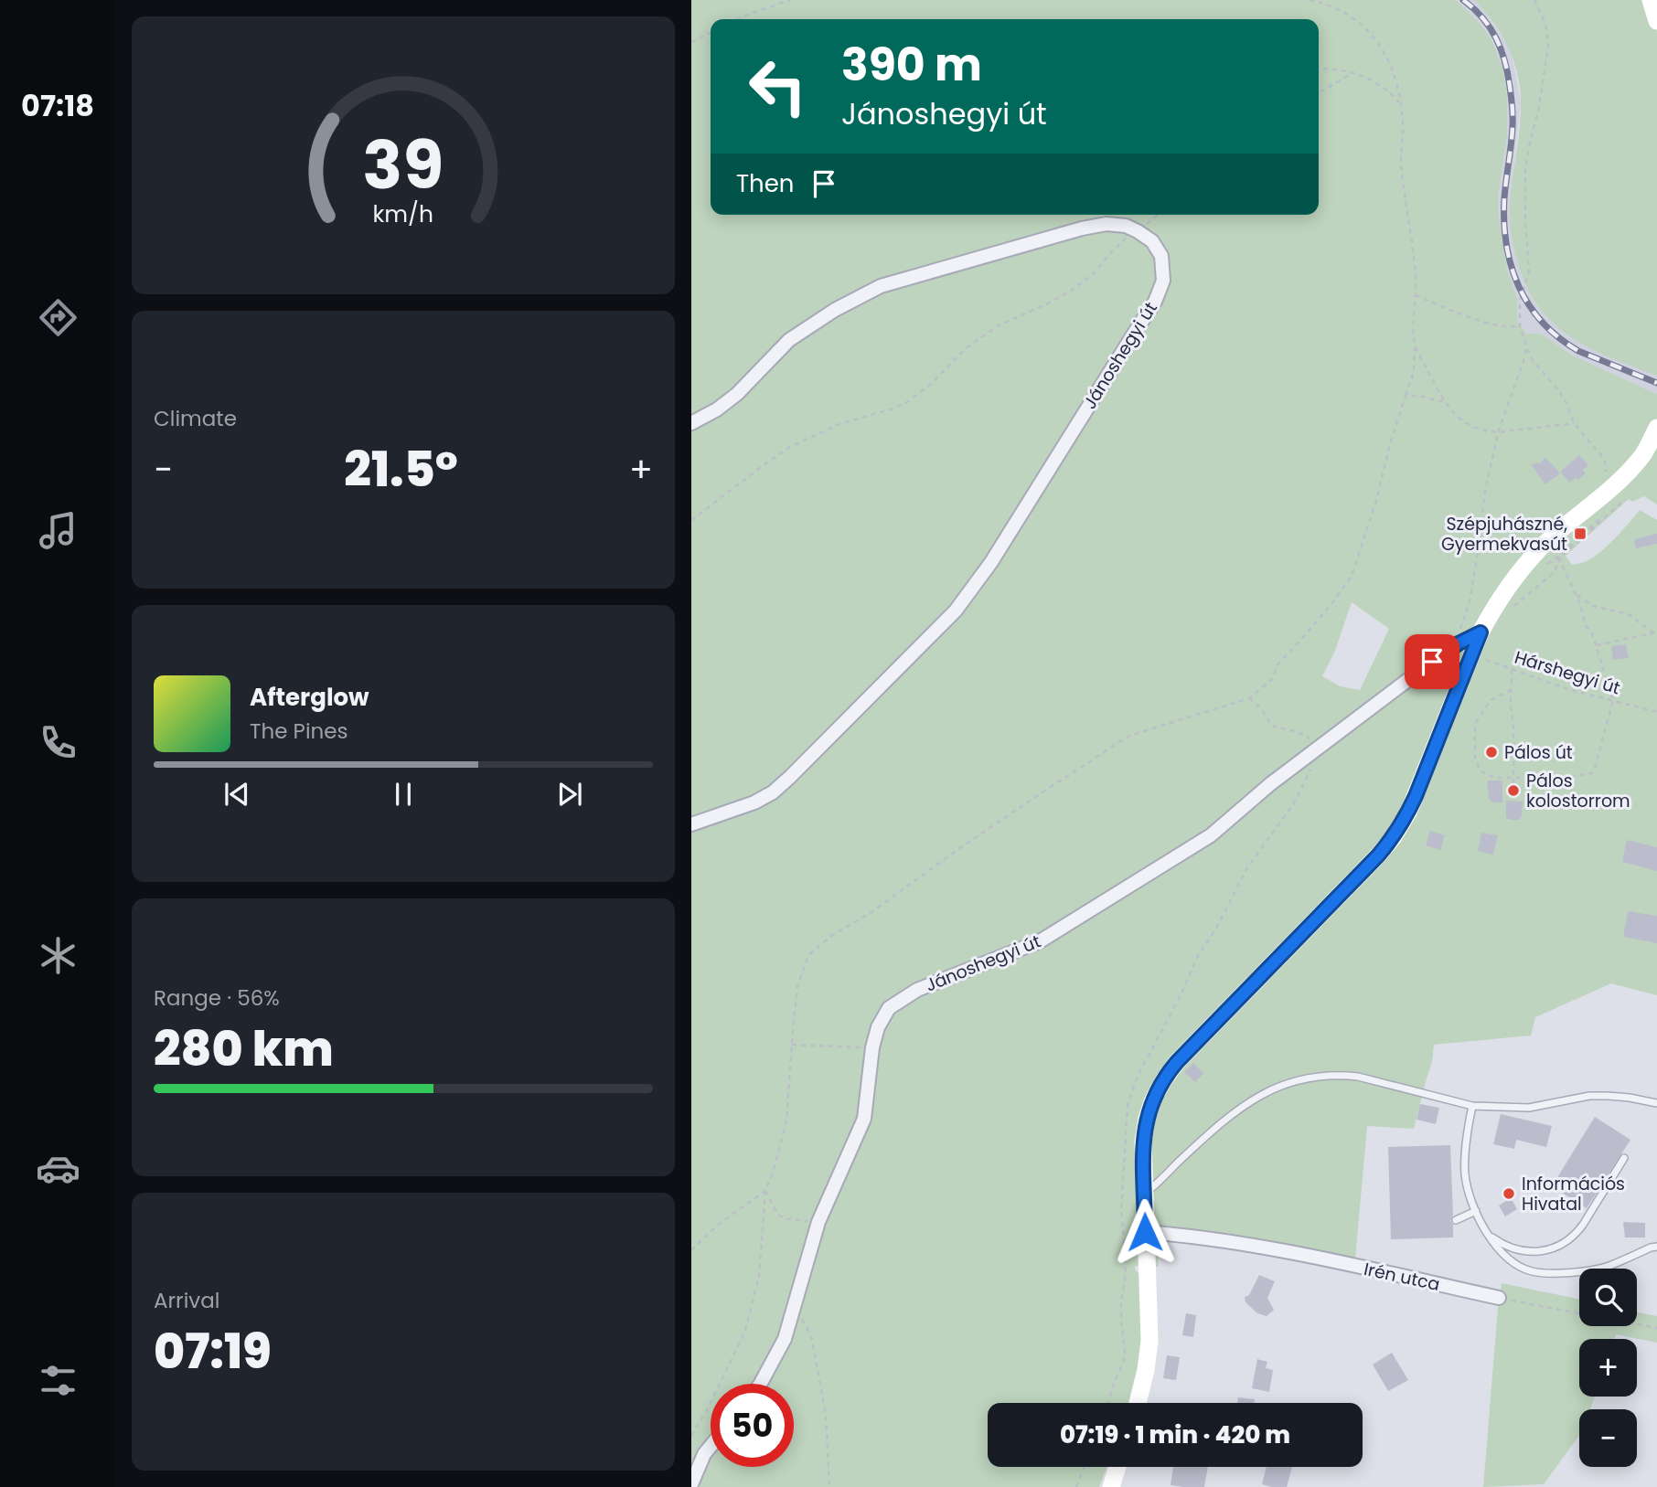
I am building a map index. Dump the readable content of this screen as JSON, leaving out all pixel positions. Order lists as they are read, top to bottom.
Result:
{
  "streets": {
    "street": ["Jánoshegyi út", "Irén utca"],
    "path": ["Hárshegyi út"]
  },
  "crossings": [
    ["Jánoshegyi út", "Hárshegyi út"]
  ],
  "places": {
    "transit": ["Szépjuhászné, Gyermekvasút"],
    "other": ["Pálos út", "Pálos kolostorrom", "Információs Hivatal"]
  },
  "page": {
    "tabs": "07:18",
    "turn": ["390 m", "Jánoshegyi út"],
    "then": "Then",
    "tile": [
      "Climate",
      ["Range · 56%", "280 km"],
      ["Arrival", "07:19"]
    ],
    "heat": ["−", "21.5°", "+"],
    "song": ["Afterglow", "The Pines"],
    "map_buttons": ["+", "−"],
    "limit": "50",
    "trip": "07:19 · 1 min · 420 m",
    "gauge": ["39", "km/h"]
  }
}
